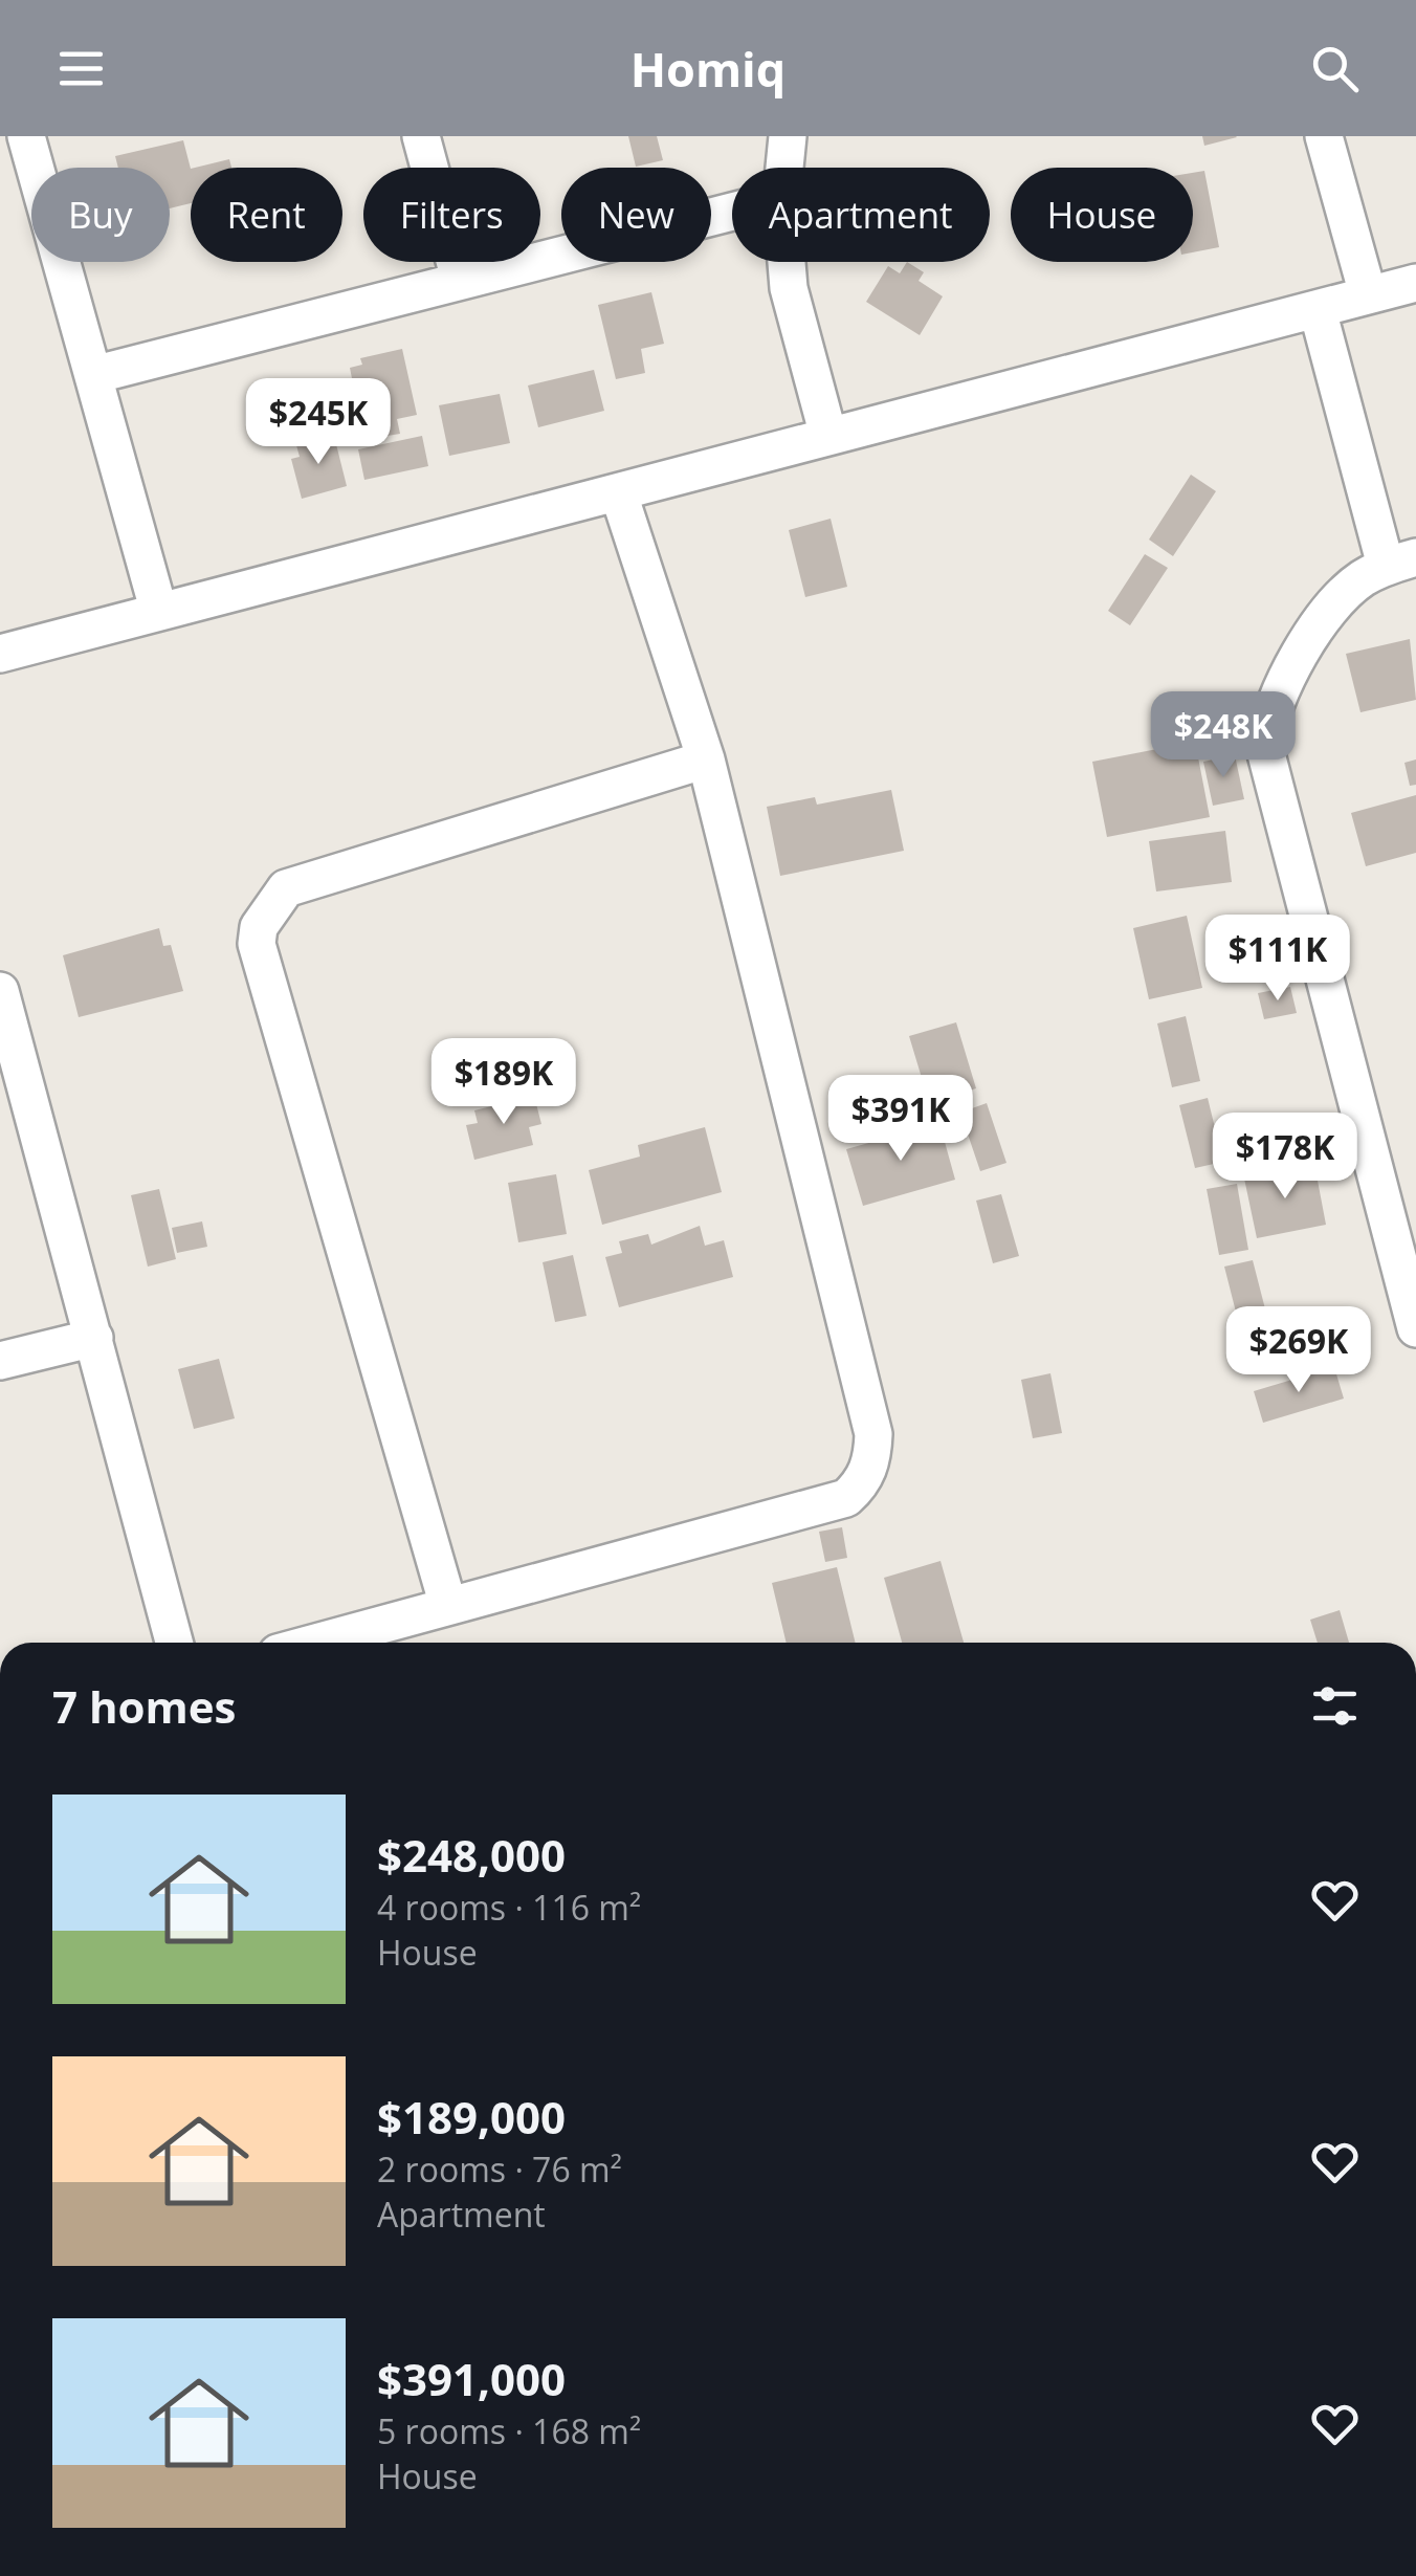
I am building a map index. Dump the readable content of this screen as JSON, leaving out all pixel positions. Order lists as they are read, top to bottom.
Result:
{
  "page": {
    "header": "Homiq",
    "chip": [
      "Buy",
      "Rent",
      "Filters",
      "New",
      "Apartment",
      "House"
    ],
    "price": [
      "$245K",
      "$248K",
      "$111K",
      "$189K",
      "$391K",
      "$178K",
      "$269K"
    ],
    "heading": "7 homes",
    "list": [
      {
        "name": "$248,000",
        "note": "4 rooms · 116 m² · House"
      },
      {
        "name": "$189,000",
        "note": "2 rooms · 76 m² · Apartment"
      },
      {
        "name": "$391,000",
        "note": "5 rooms · 168 m² · House"
      }
    ]
  }
}
